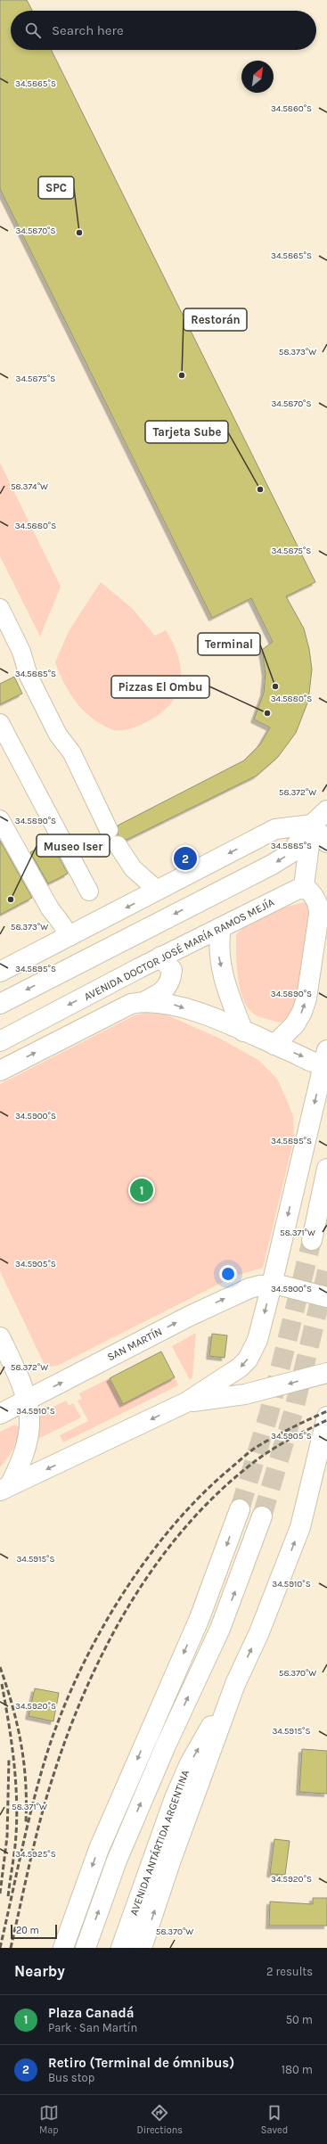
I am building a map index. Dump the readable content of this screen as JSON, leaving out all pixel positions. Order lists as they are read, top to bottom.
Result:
{
  "streets": {
    "main road": ["AVENIDA DOCTOR JOSÉ MARÍA RAMOS MEJÍA", "SAN MARTÍN", "AVENIDA ANTÁRTIDA ARGENTINA"]
  },
  "places": [
    "SPC",
    "Restorán",
    "Tarjeta Sube",
    "Terminal",
    "Pizzas El Ombu",
    "Museo Iser"
  ],
  "scale_bar": "20 m",
  "north": "top right",
  "page": {
    "search": "Search here",
    "pins": ["2", "1"],
    "scale": "20 m",
    "heading": ["Nearby", "2 results"],
    "list": [
      {
        "mark": "1",
        "name": "Plaza Canadá",
        "note": "Park · San Martín",
        "value": "50 m"
      },
      {
        "mark": "2",
        "name": "Retiro (Terminal de ómnibus)",
        "note": "Bus stop",
        "value": "180 m"
      }
    ],
    "nav": ["Map", "Directions", "Saved"]
  },
  "coordinates": [
    "34.5865°S",
    "34.5860°S",
    "34.5870°S",
    "58.373°W",
    "34.5875°S",
    "58.374°W",
    "34.5880°S",
    "34.5885°S",
    "58.372°W",
    "34.5890°S",
    "34.5895°S",
    "34.5900°S",
    "58.371°W",
    "34.5905°S",
    "34.5910°S",
    "34.5915°S",
    "58.370°W",
    "34.5920°S",
    "34.5925°S"
  ]
}
